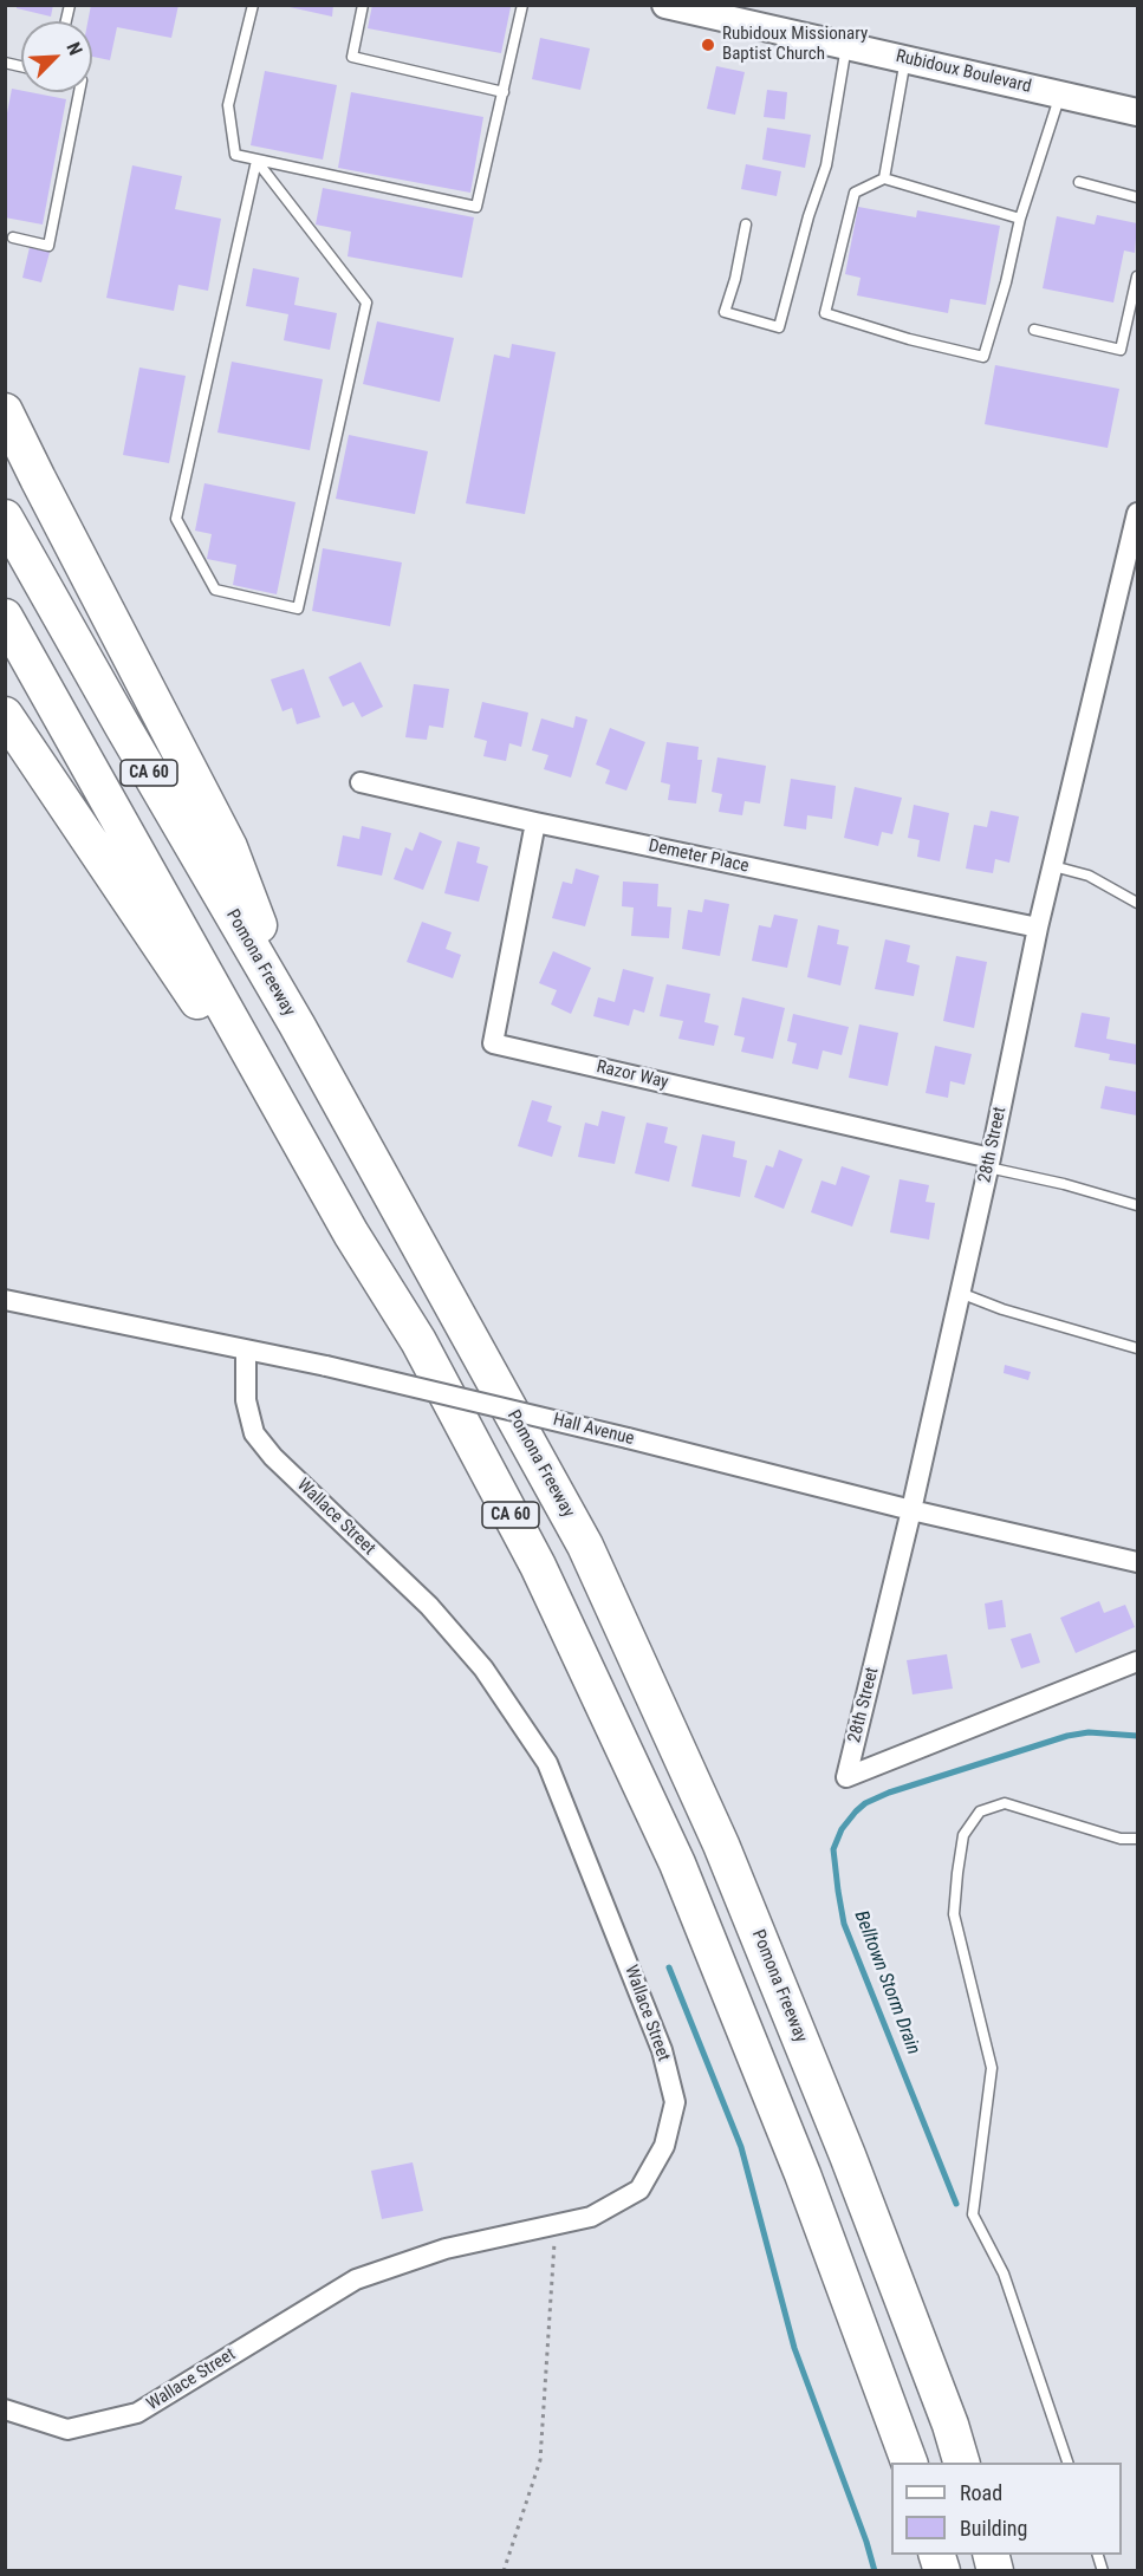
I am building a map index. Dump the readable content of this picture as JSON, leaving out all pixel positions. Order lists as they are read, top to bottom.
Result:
{
  "streets": {
    "highway": ["CA 60", "Pomona Freeway"],
    "main road": ["Rubidoux Boulevard"],
    "street": [
      "Demeter Place",
      "Razor Way",
      "28th Street",
      "Hall Avenue",
      "Wallace Street"
    ]
  },
  "crossings": [
    ["Demeter Place", "Razor Way"],
    ["Demeter Place", "28th Street"],
    ["Razor Way", "28th Street"],
    ["28th Street", "Hall Avenue"],
    ["Hall Avenue", "Wallace Street"]
  ],
  "water": ["Belltown Storm Drain"],
  "places": ["Rubidoux Missionary Baptist Church"],
  "legend": ["Road", "Building"],
  "north": "top right"
}
